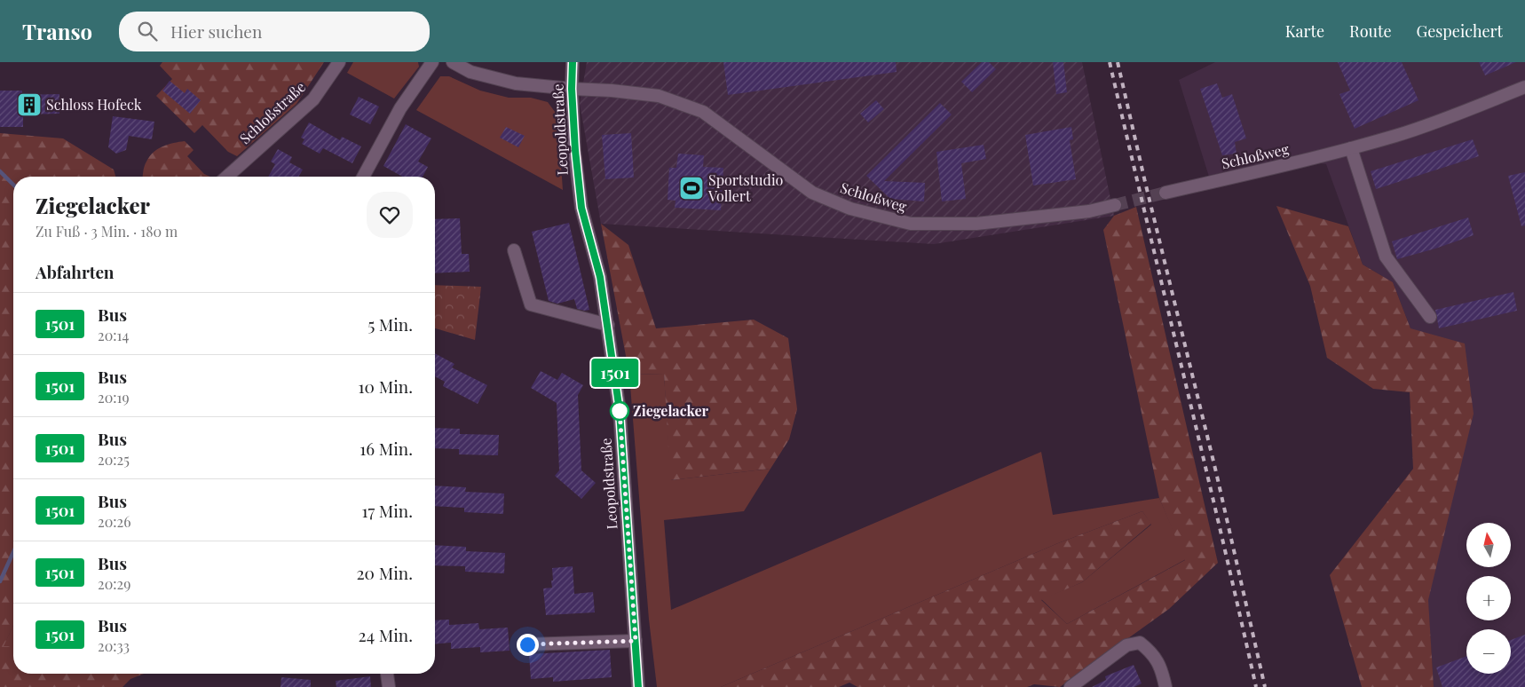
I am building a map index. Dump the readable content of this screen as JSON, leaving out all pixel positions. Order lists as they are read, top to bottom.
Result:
{
  "streets": {
    "street": ["Schloßstraße", "Leopoldstraße", "Schloßweg"]
  },
  "crossings": [
    ["Leopoldstraße", "Schloßweg"]
  ],
  "places": {
    "building": ["Schloss Hofeck"],
    "sports": ["Sportstudio Vollert"],
    "other": ["Ziegelacker"]
  },
  "lines": ["bus line 1501"],
  "north": "top",
  "page": {
    "header": "Transo",
    "search": "Hier suchen",
    "nav": ["Karte", "Route", "Gespeichert"],
    "on_map": "1501",
    "heading": [
      ["Ziegelacker", "Zu Fuß · 3 Min. · 180 m"],
      "Abfahrten"
    ],
    "list": [
      {
        "mark": "1501",
        "name": "Bus",
        "note": "20:14",
        "value": "5 Min."
      },
      {
        "mark": "1501",
        "name": "Bus",
        "note": "20:19",
        "value": "10 Min."
      },
      {
        "mark": "1501",
        "name": "Bus",
        "note": "20:25",
        "value": "16 Min."
      },
      {
        "mark": "1501",
        "name": "Bus",
        "note": "20:26",
        "value": "17 Min."
      },
      {
        "mark": "1501",
        "name": "Bus",
        "note": "20:29",
        "value": "20 Min."
      },
      {
        "mark": "1501",
        "name": "Bus",
        "note": "20:33",
        "value": "24 Min."
      }
    ],
    "map_buttons": ["+", "−"]
  }
}
